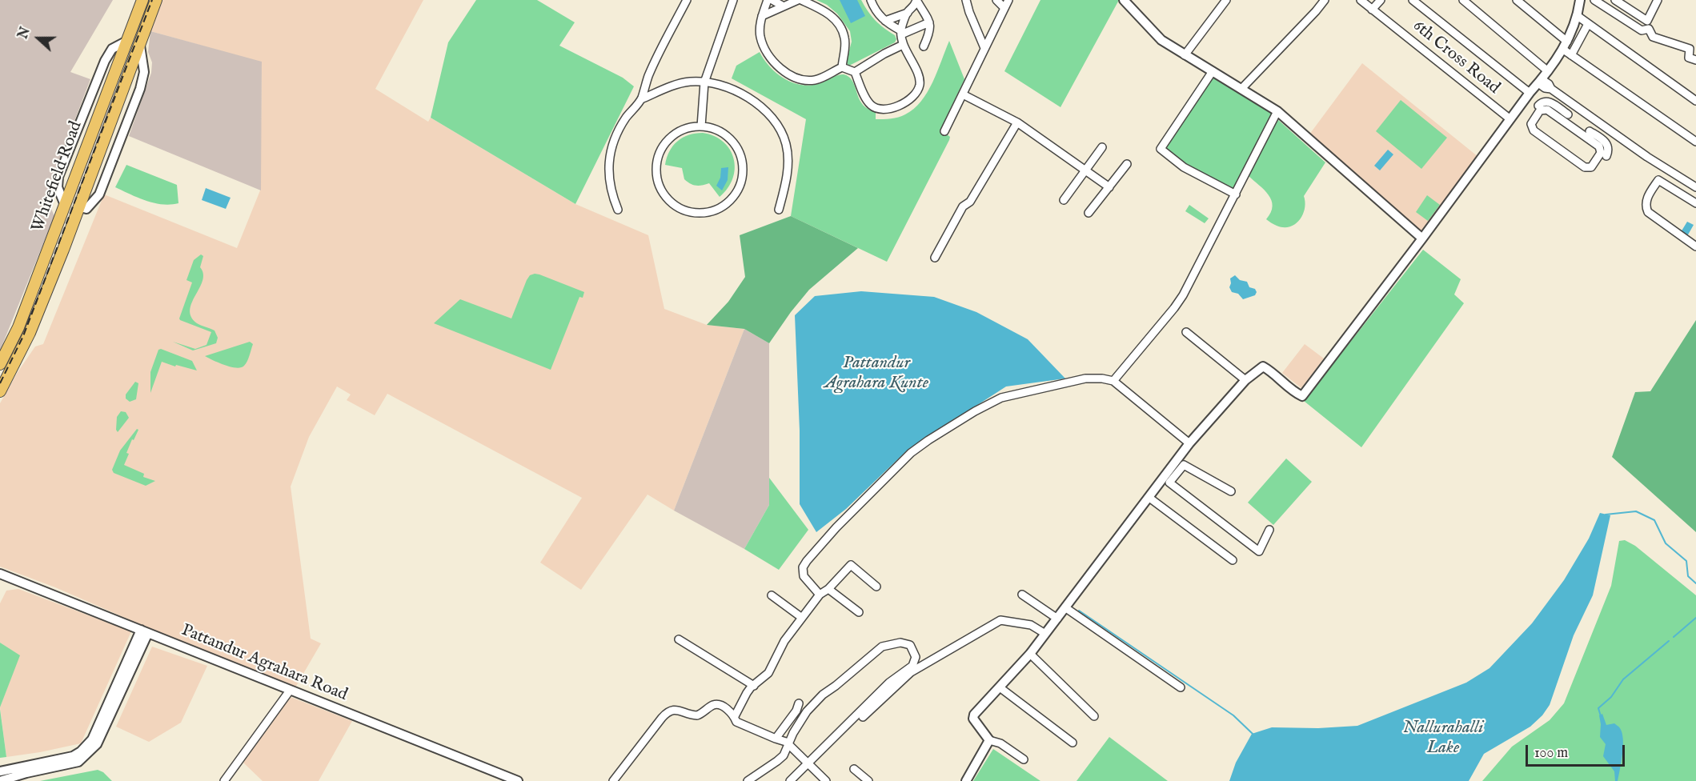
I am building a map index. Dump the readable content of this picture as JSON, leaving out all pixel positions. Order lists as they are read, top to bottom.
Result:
{
  "streets": {
    "main road": ["Whitefield Road"],
    "street": ["6th Cross Road", "Pattandur Agrahara Road"]
  },
  "water": ["Pattandur Agrahara Kunte", "Nallurahalli Lake"],
  "scale_bar": "100 m",
  "north": "left"
}
